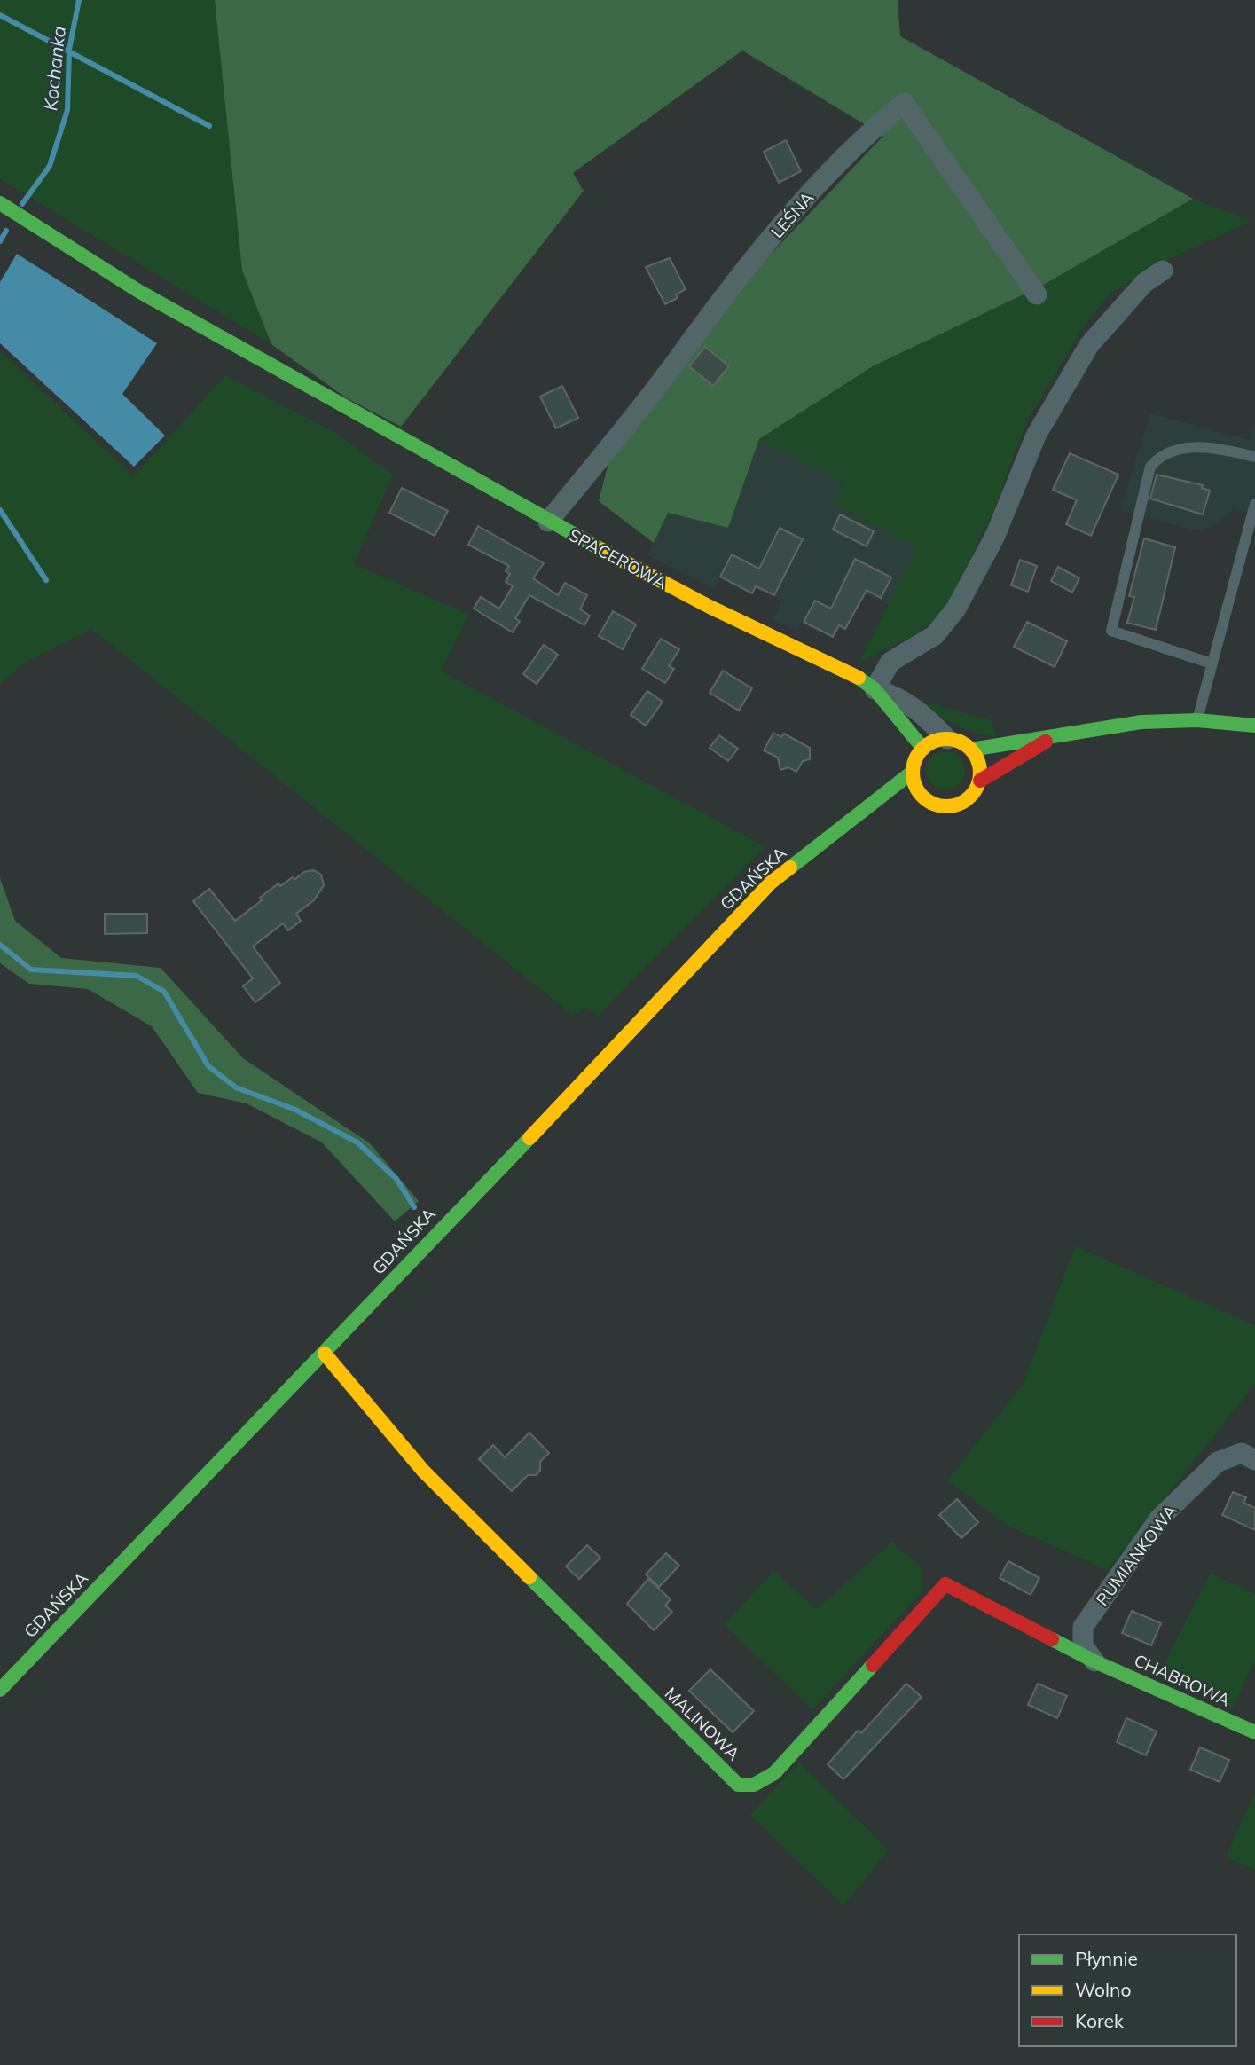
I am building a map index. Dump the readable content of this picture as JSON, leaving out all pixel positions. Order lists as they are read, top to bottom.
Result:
{
  "streets": {
    "street": [
      "LEŚNA",
      "SPACEROWA",
      "GDAŃSKA",
      "RUMIANKOWA",
      "CHABROWA",
      "MALINOWA"
    ]
  },
  "crossings": [
    ["LEŚNA", "SPACEROWA"],
    ["SPACEROWA", "GDAŃSKA"],
    ["GDAŃSKA", "MALINOWA"],
    ["RUMIANKOWA", "CHABROWA"],
    ["RUMIANKOWA", "MALINOWA"],
    ["CHABROWA", "MALINOWA"]
  ],
  "water": ["Kochanka"],
  "legend": ["Płynnie", "Wolno", "Korek"]
}
